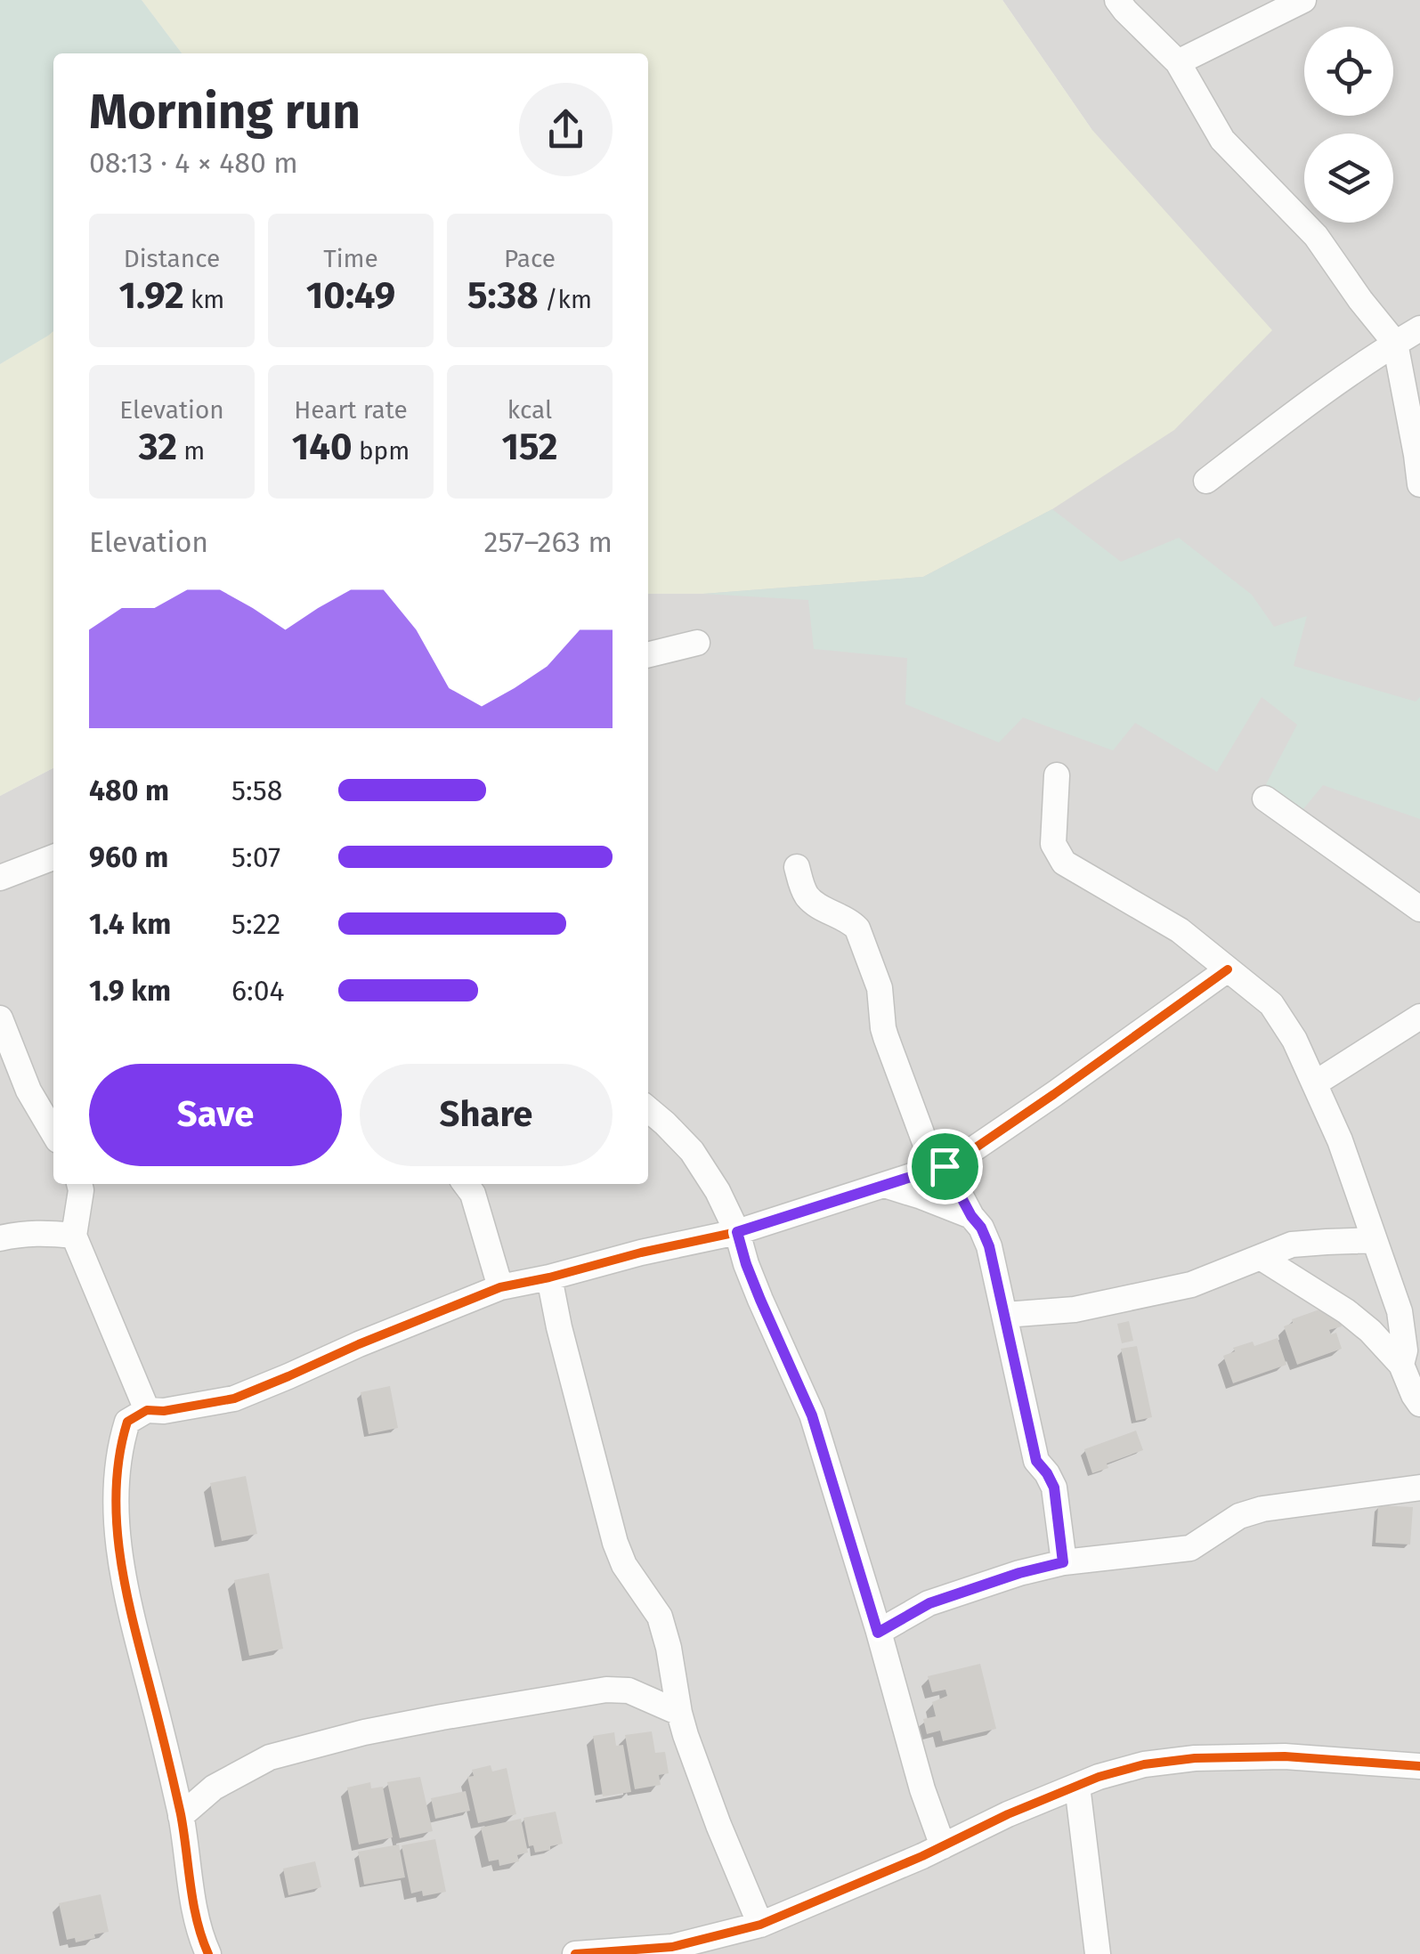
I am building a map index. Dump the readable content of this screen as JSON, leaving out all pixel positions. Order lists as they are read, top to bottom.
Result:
{
  "page": {
    "heading": ["Morning run", "08:13 · 4 × 480 m"],
    "stats": [
      ["Distance", "1.92 km"],
      ["Time", "10:49"],
      ["Pace", "5:38 /km"],
      ["Elevation", "32 m"],
      ["Heart rate", "140 bpm"],
      ["kcal", "152"]
    ],
    "chart": ["Elevation", "257–263 m"],
    "list": [
      {
        "name": "480 m",
        "note": "5:58"
      },
      {
        "name": "960 m",
        "note": "5:07"
      },
      {
        "name": "1.4 km",
        "note": "5:22"
      },
      {
        "name": "1.9 km",
        "note": "6:04"
      }
    ],
    "buttons": ["Save", "Share"]
  }
}
